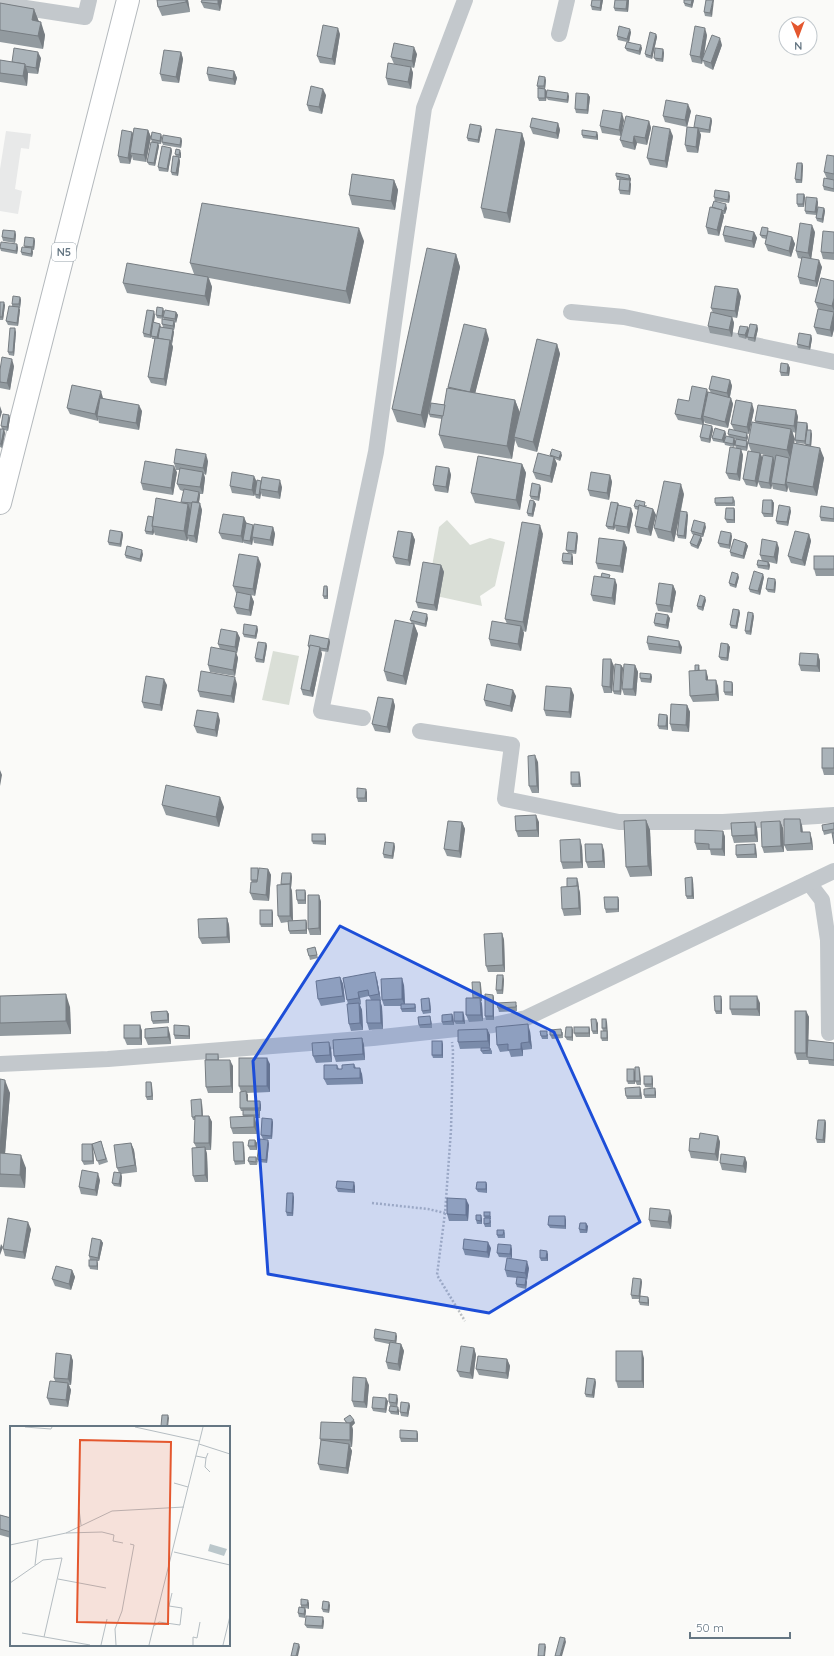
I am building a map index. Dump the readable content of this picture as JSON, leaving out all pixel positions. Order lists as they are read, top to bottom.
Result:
{
  "streets": {
    "highway": ["N5"]
  },
  "scale_bar": "50 m",
  "north": "bottom"
}
